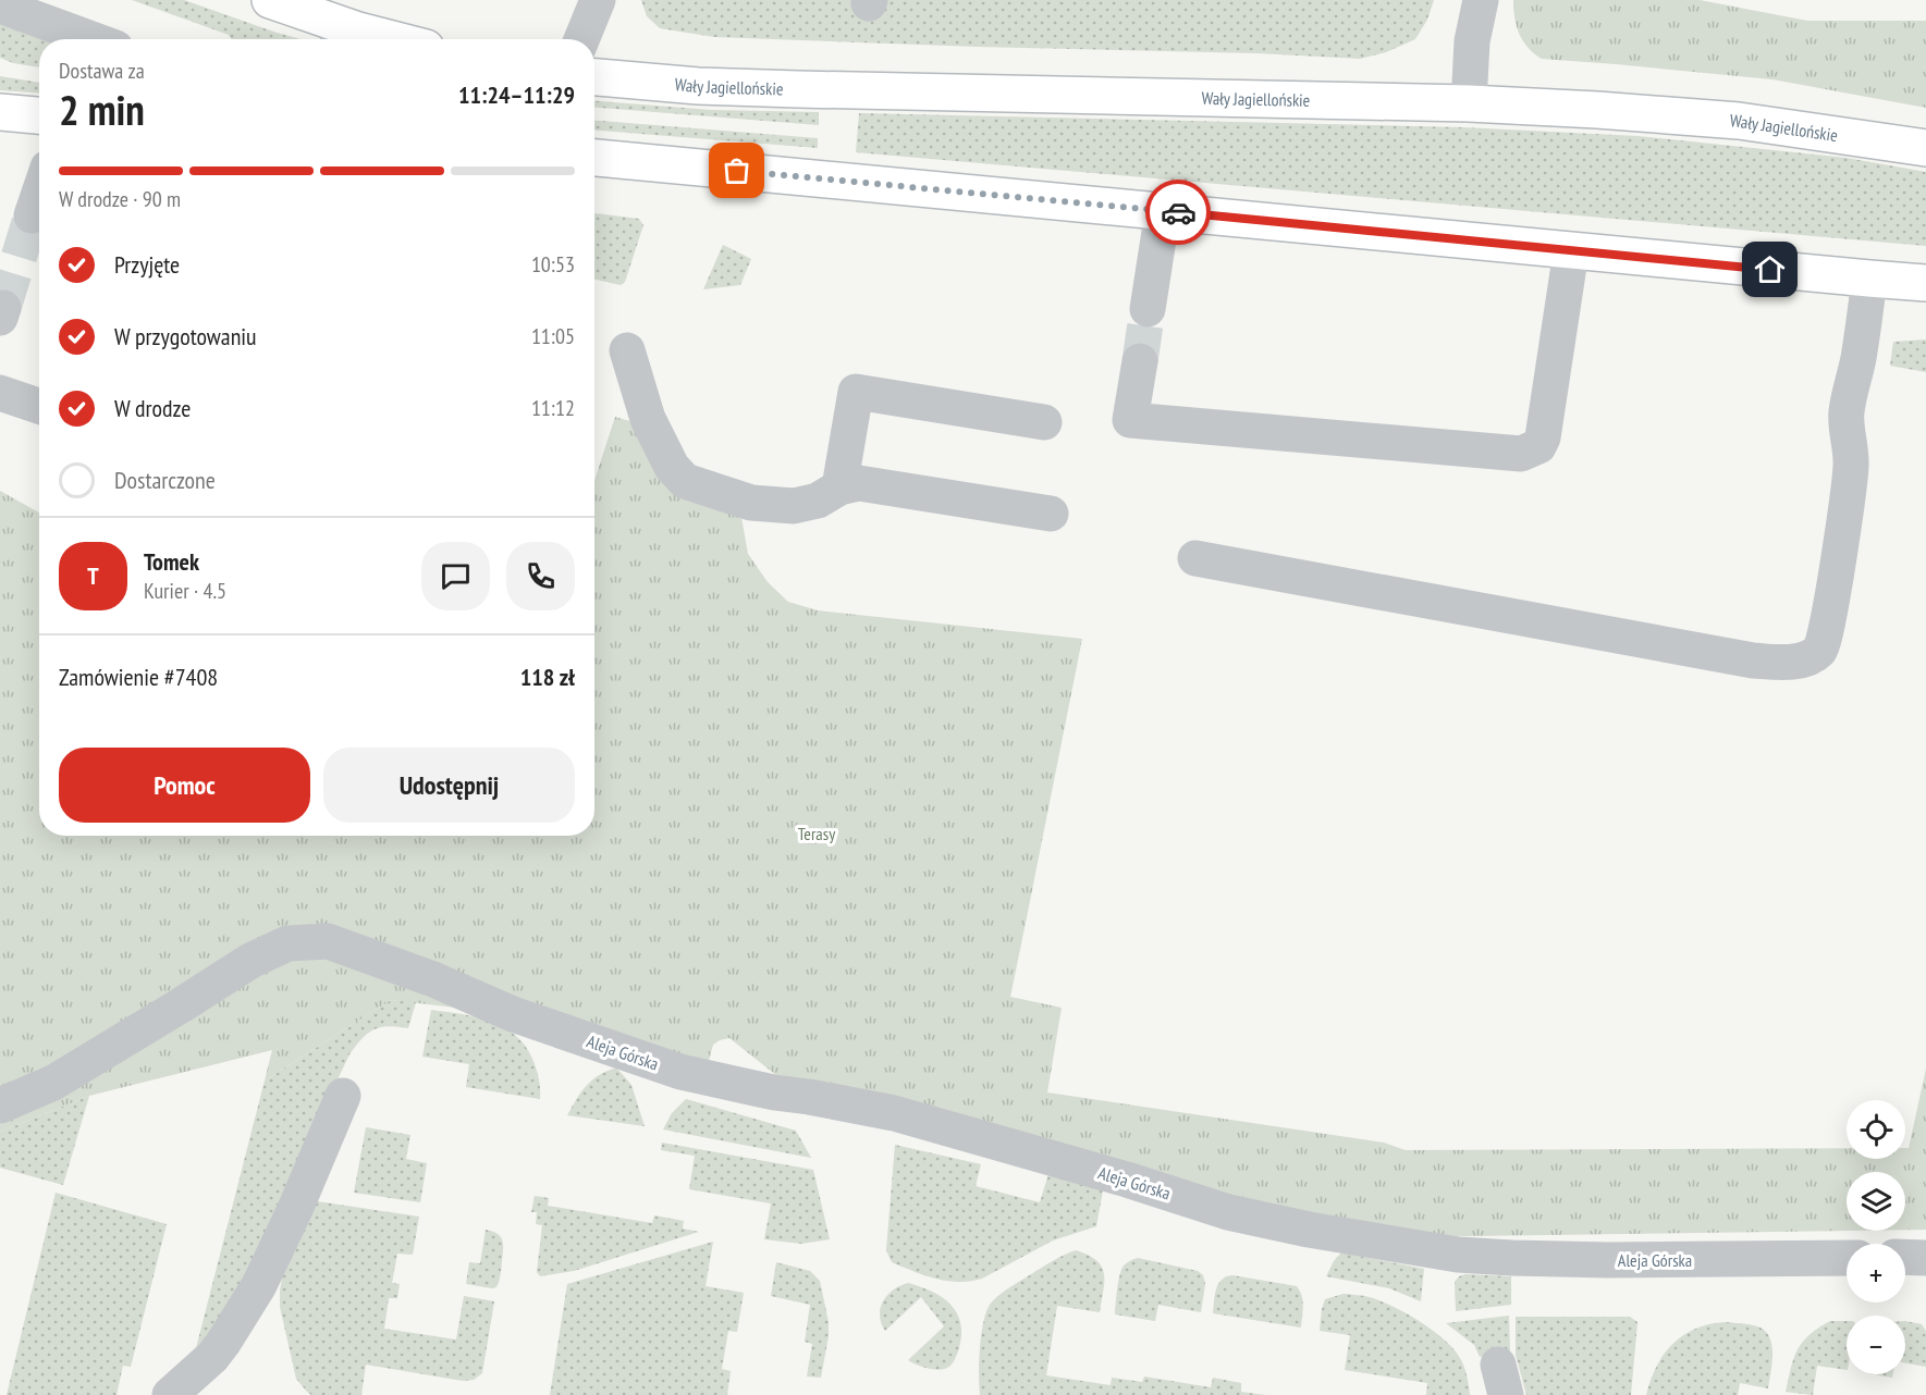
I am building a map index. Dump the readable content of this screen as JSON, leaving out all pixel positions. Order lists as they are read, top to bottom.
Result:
{
  "streets": {
    "main road": ["Wały Jagiellońskie"],
    "street": ["Aleja Górska"]
  },
  "parks": ["Terasy"],
  "page": {
    "heading": ["2 min", "Dostawa za", "11:24–11:29"],
    "panel": [
      "Tomek",
      "Kurier · 4.5",
      "Zamówienie #7408",
      "118 zł"
    ],
    "bar": "W drodze · 90 m",
    "list": [
      ["Przyjęte", "10:53"],
      ["W przygotowaniu", "11:05"],
      ["W drodze", "11:12"],
      "Dostarczone"
    ],
    "round": "T",
    "buttons": ["Pomoc", "Udostępnij"],
    "map_buttons": ["+", "−"]
  }
}
